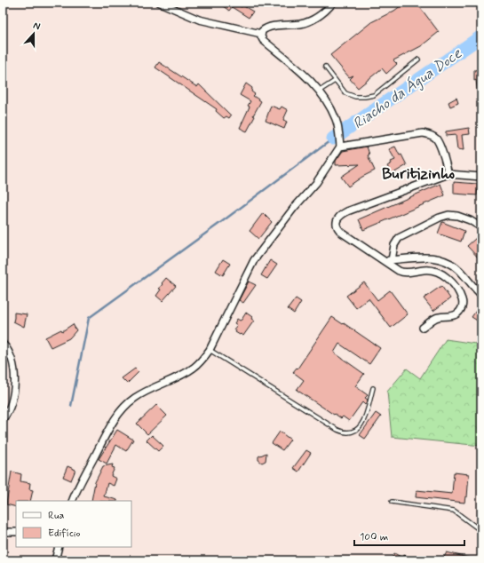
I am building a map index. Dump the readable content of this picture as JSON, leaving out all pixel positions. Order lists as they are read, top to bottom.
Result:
{
  "districts": ["Buritizinho"],
  "water": ["Riacho da Água Doce"],
  "legend": ["Rua", "Edifício"],
  "scale_bar": "100 m",
  "north": "top"
}
